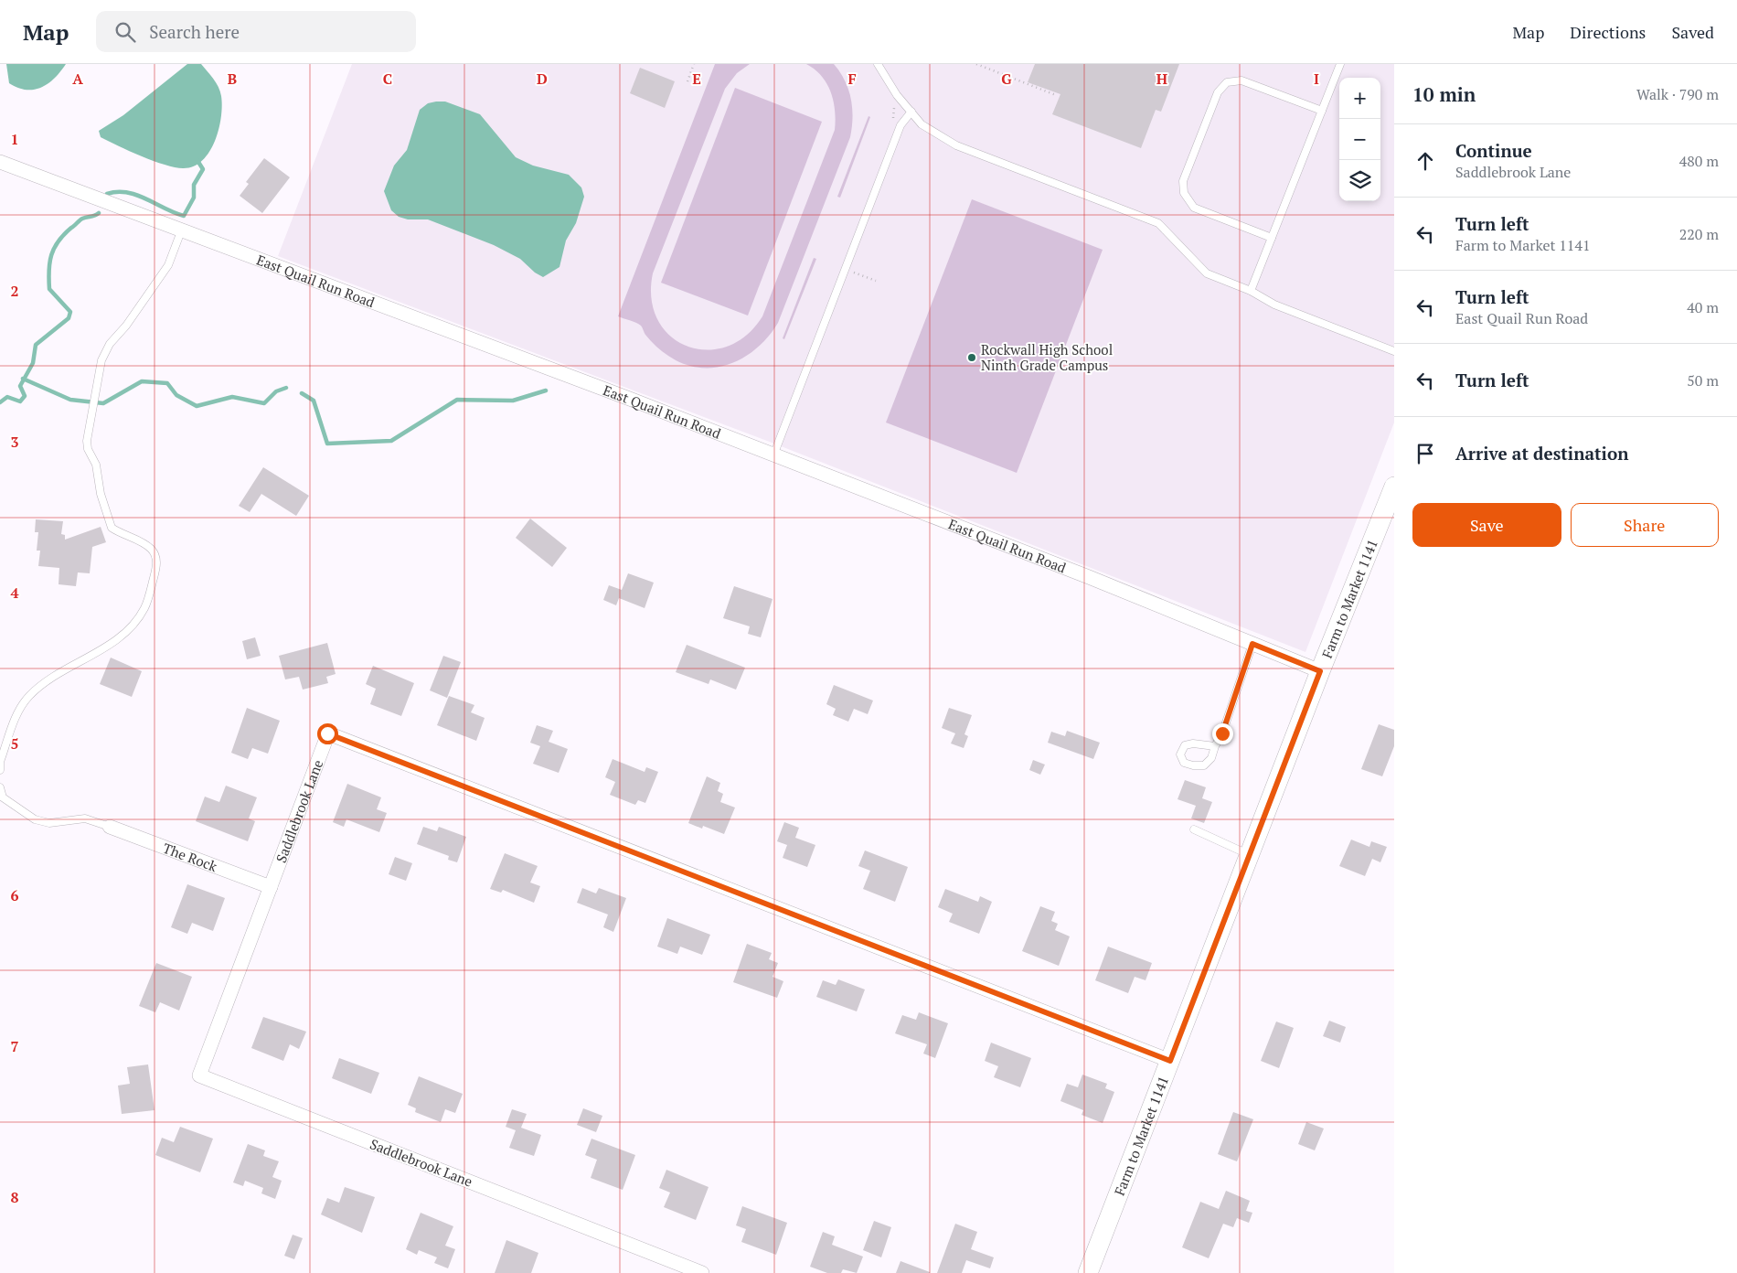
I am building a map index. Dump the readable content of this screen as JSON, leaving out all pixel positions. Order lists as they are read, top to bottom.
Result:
{
  "streets": {
    "street": [
      "East Quail Run Road",
      "Farm to Market 1141",
      "Saddlebrook Lane",
      "The Rock"
    ]
  },
  "crossings": [
    ["East Quail Run Road", "Farm to Market 1141"],
    ["Farm to Market 1141", "Saddlebrook Lane"],
    ["Saddlebrook Lane", "The Rock"]
  ],
  "places": ["Rockwall High School Ninth Grade Campus"],
  "page": {
    "header": "Map",
    "search": "Search here",
    "nav": ["Map", "Directions", "Saved"],
    "heading": ["10 min", "Walk · 790 m"],
    "map_buttons": ["+", "−"],
    "list": [
      ["Continue", "Saddlebrook Lane", "480 m"],
      ["Turn left", "Farm to Market 1141", "220 m"],
      ["Turn left", "East Quail Run Road", "40 m"],
      ["Turn left", "50 m"],
      "Arrive at destination"
    ],
    "buttons": ["Save", "Share"]
  },
  "grid": {
    "columns": [
      "A",
      "B",
      "C",
      "D",
      "E",
      "F",
      "G",
      "H",
      "I"
    ],
    "rows": [
      "1",
      "2",
      "3",
      "4",
      "5",
      "6",
      "7",
      "8"
    ]
  }
}
